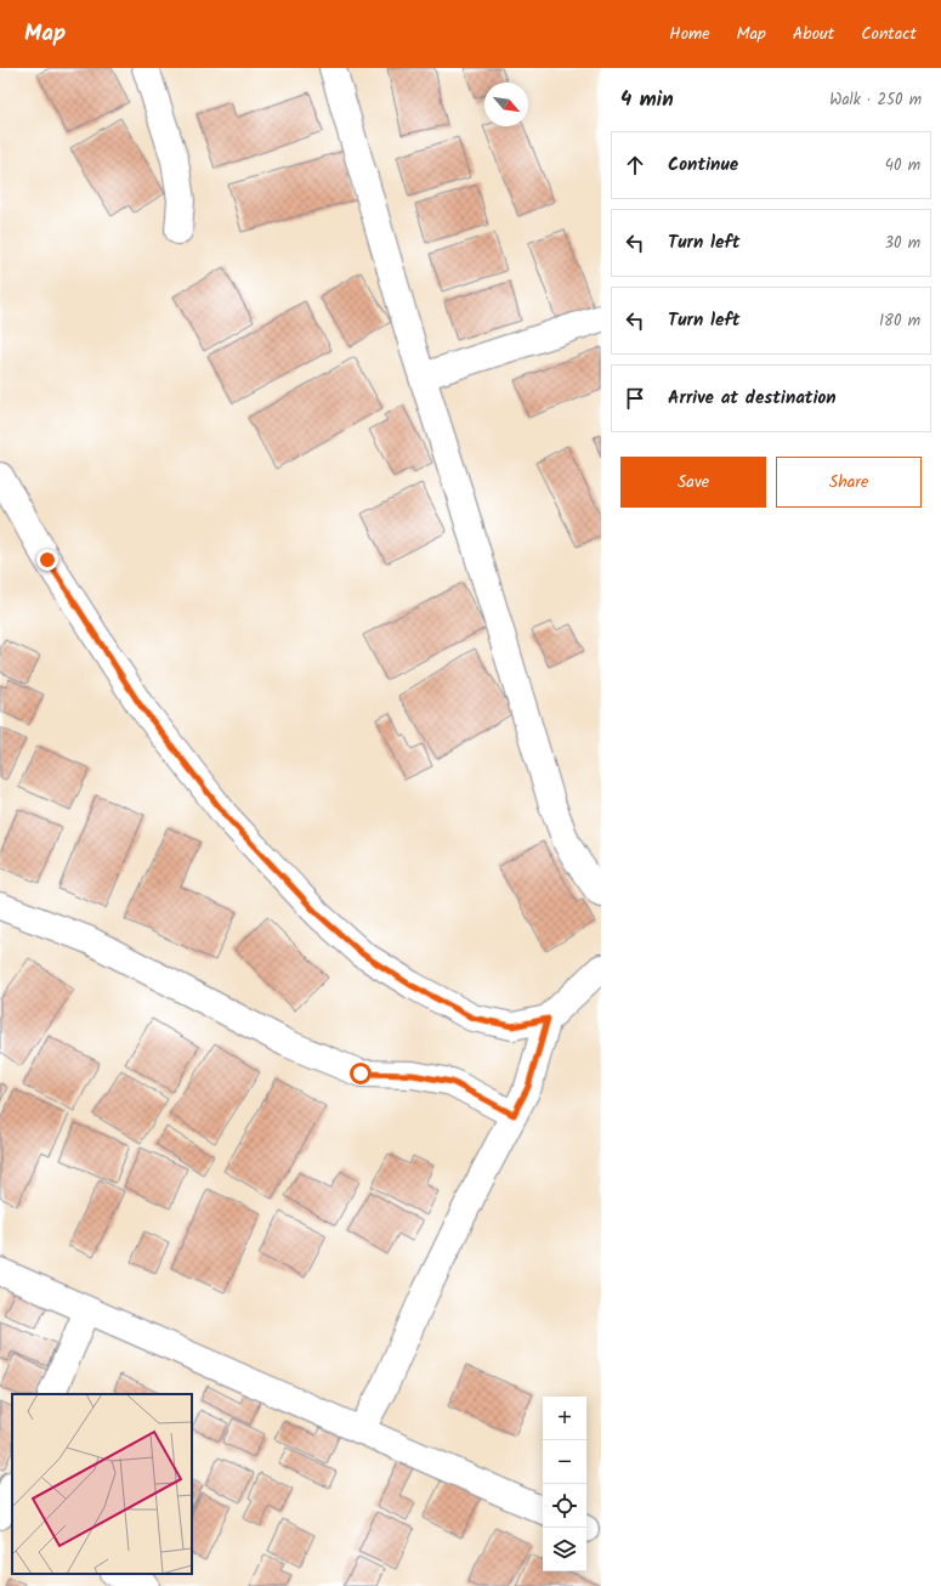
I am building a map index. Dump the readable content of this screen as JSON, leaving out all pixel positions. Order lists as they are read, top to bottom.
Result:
{
  "north": "bottom right",
  "page": {
    "header": "Map",
    "nav": [
      "Home",
      "Map",
      "About",
      "Contact"
    ],
    "heading": ["4 min", "Walk · 250 m"],
    "list": [
      ["Continue", "40 m"],
      ["Turn left", "30 m"],
      ["Turn left", "180 m"],
      "Arrive at destination"
    ],
    "buttons": ["Save", "Share"],
    "map_buttons": ["+", "−"]
  }
}
